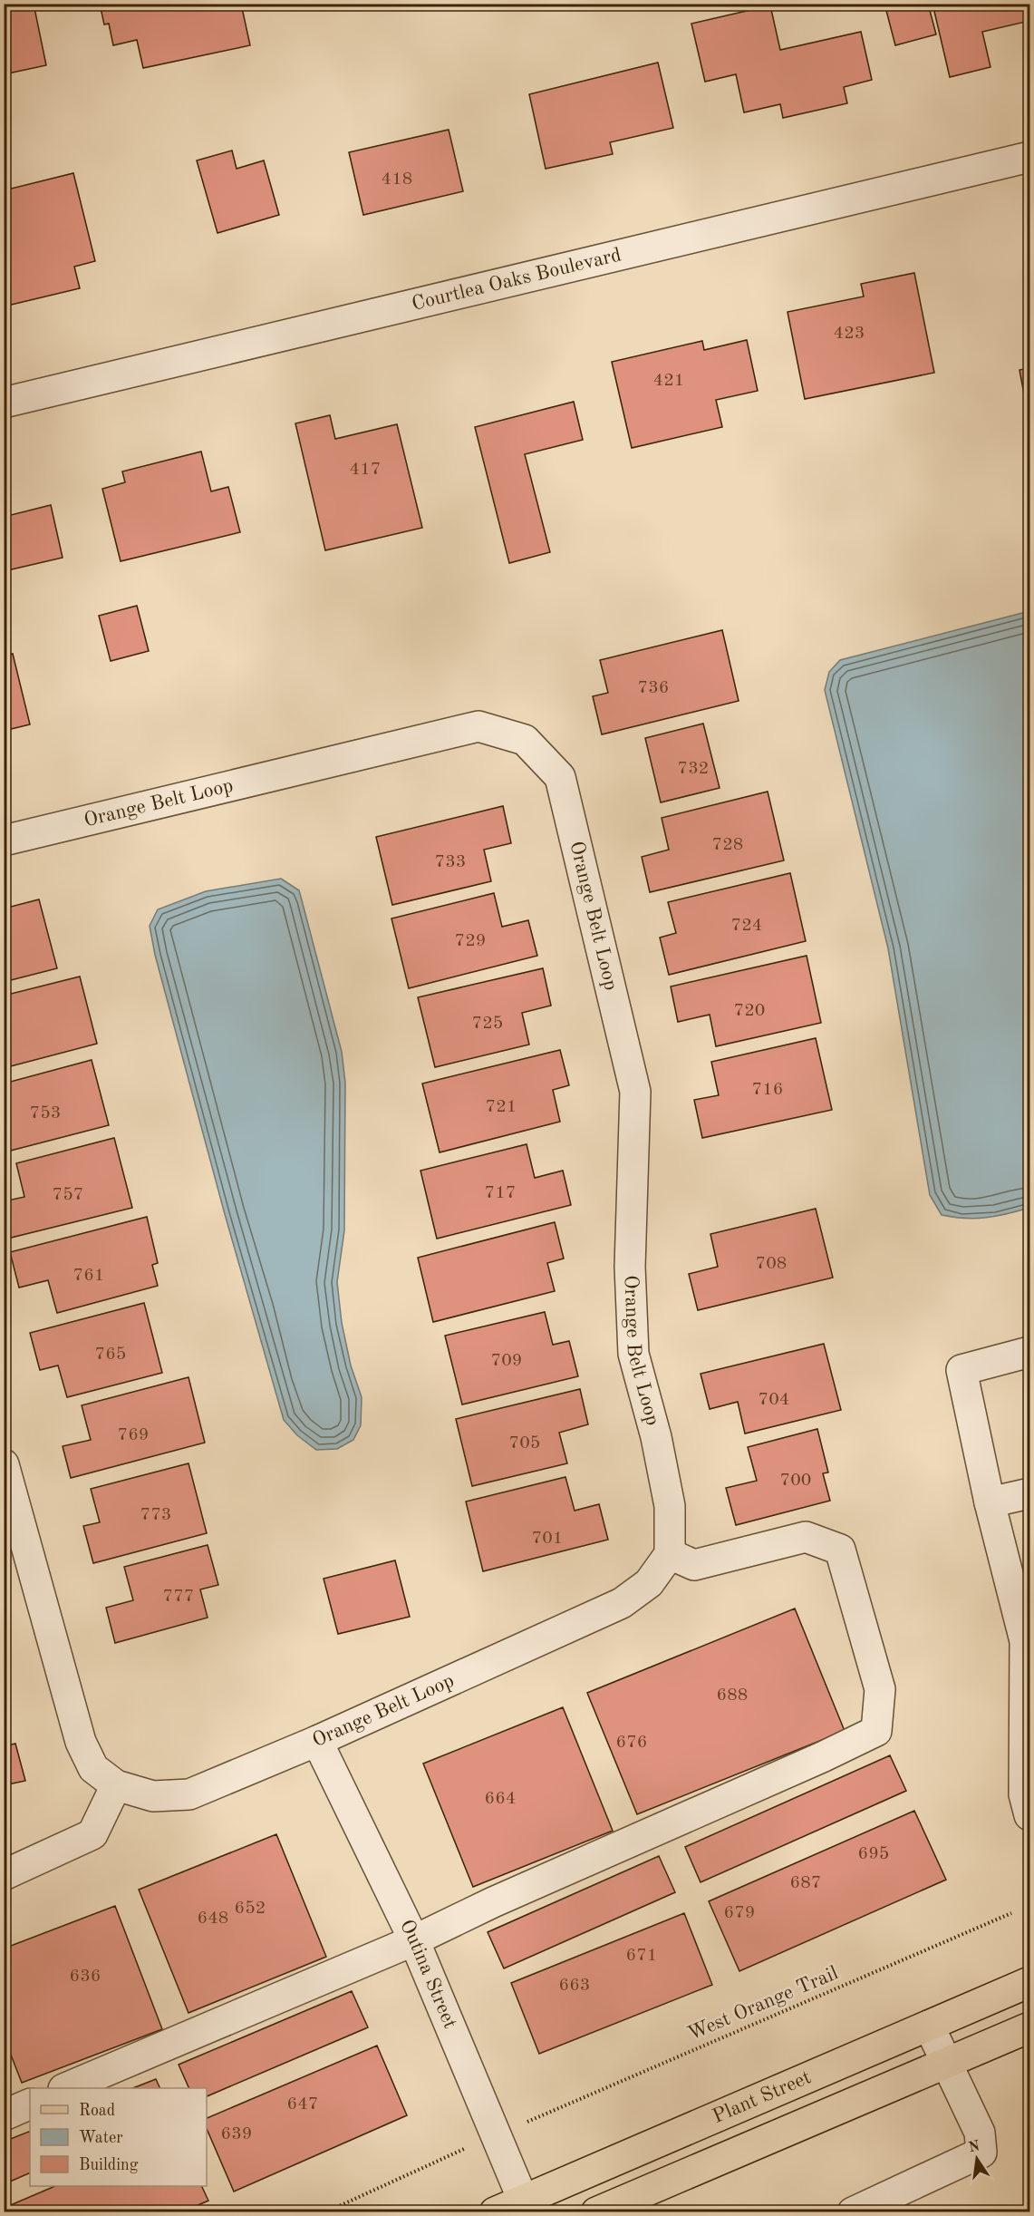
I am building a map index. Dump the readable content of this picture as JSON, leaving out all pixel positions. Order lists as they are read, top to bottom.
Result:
{
  "streets": {
    "main road": ["Plant Street"],
    "street": ["Courtlea Oaks Boulevard", "Orange Belt Loop", "Outina Street"],
    "path": ["West Orange Trail"]
  },
  "crossings": [
    ["Orange Belt Loop", "Outina Street"],
    ["Outina Street", "Plant Street"]
  ],
  "house_numbers": [
    "418",
    "423",
    "421",
    "417",
    "736",
    "732",
    "728",
    "733",
    "724",
    "729",
    "720",
    "725",
    "716",
    "721",
    "753",
    "717",
    "757",
    "708",
    "761",
    "765",
    "709",
    "704",
    "769",
    "705",
    "700",
    "773",
    "701",
    "777",
    "688",
    "676",
    "664",
    "695",
    "687",
    "652",
    "679",
    "648",
    "671",
    "636",
    "663",
    "647",
    "639"
  ],
  "legend": ["Road", "Water", "Building"],
  "north": "top"
}
